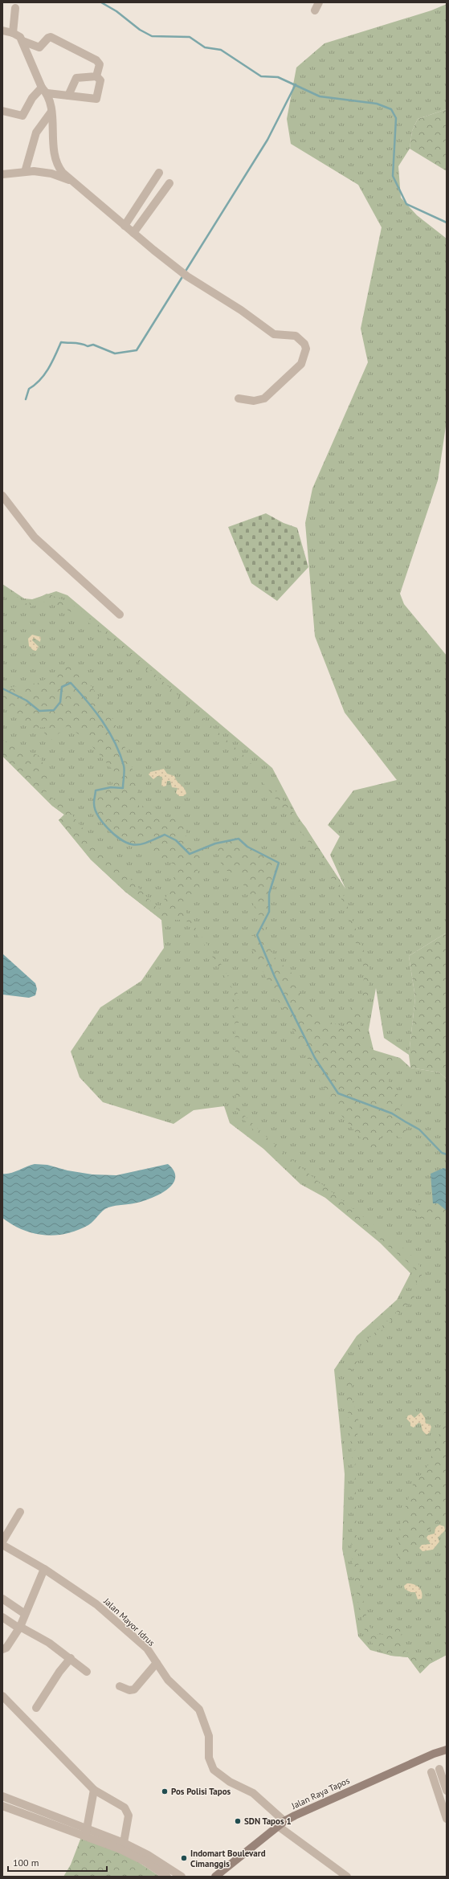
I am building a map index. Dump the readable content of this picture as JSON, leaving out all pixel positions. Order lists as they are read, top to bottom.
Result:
{
  "streets": {
    "main road": ["Jalan Raya Tapos"],
    "street": ["Jalan Mayor Idrus"]
  },
  "crossings": [
    ["Jalan Mayor Idrus", "Jalan Raya Tapos"]
  ],
  "places": ["Pos Polisi Tapos", "SDN Tapos 1", "Indomart Boulevard Cimanggis"],
  "scale_bar": "100 m"
}
